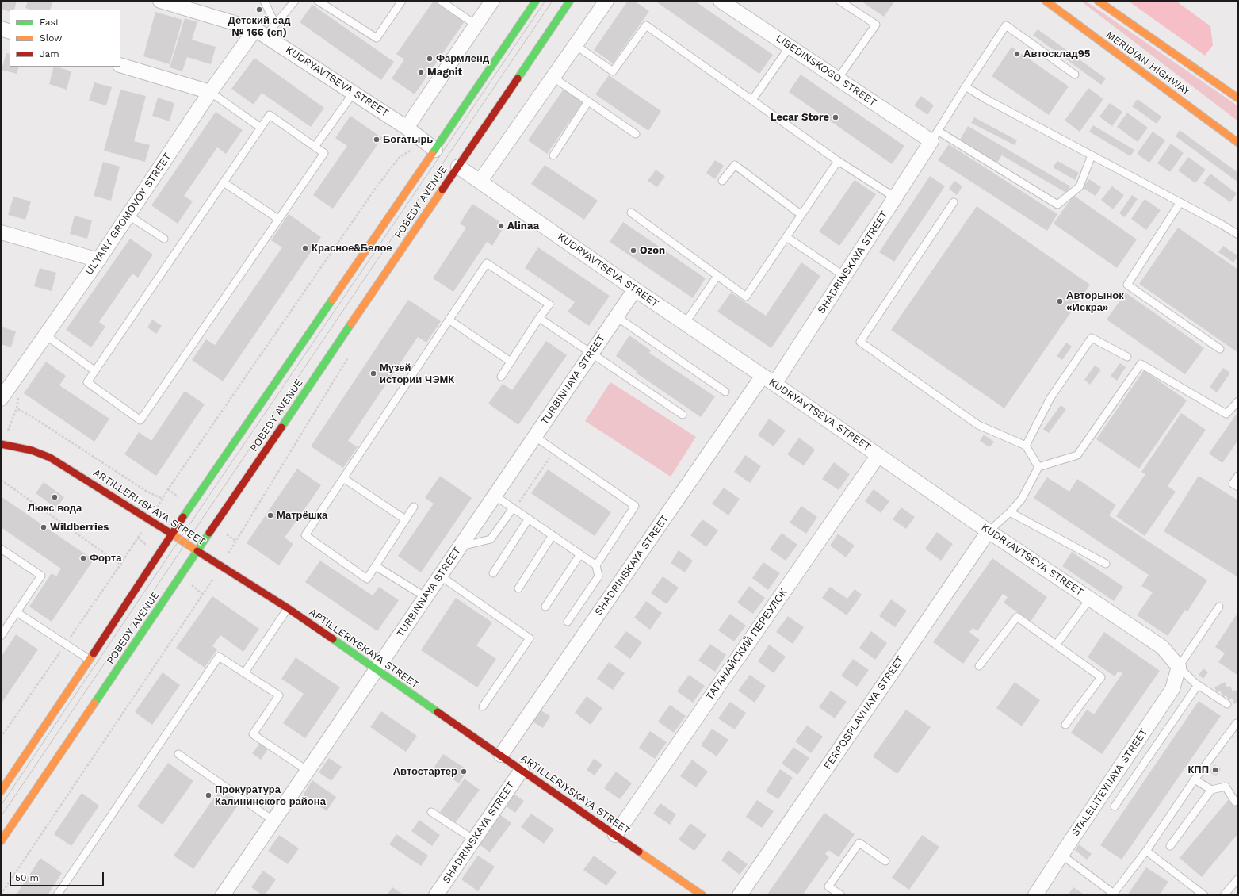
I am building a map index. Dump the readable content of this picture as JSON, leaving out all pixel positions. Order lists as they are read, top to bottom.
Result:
{
  "streets": {
    "main road": ["MERIDIAN HIGHWAY", "POBEDY AVENUE", "ARTILLERIYSKAYA STREET"],
    "street": [
      "LIBEDINSKOGO STREET",
      "KUDRYAVTSEVA STREET",
      "UL'YANY GROMOVOY STREET",
      "SHADRINSKAYA STREET",
      "TURBINNAYA STREET",
      "ТАГАНАЙСКИЙ ПЕРЕУЛОК",
      "FERROSPLAVNAYA STREET",
      "STALELITEYNAYA STREET"
    ]
  },
  "crossings": [
    ["LIBEDINSKOGO STREET", "SHADRINSKAYA STREET"],
    ["KUDRYAVTSEVA STREET", "POBEDY AVENUE"],
    ["KUDRYAVTSEVA STREET", "UL'YANY GROMOVOY STREET"],
    ["KUDRYAVTSEVA STREET", "SHADRINSKAYA STREET"],
    ["KUDRYAVTSEVA STREET", "TURBINNAYA STREET"],
    ["KUDRYAVTSEVA STREET", "ТАГАНАЙСКИЙ ПЕРЕУЛОК"],
    ["KUDRYAVTSEVA STREET", "FERROSPLAVNAYA STREET"],
    ["KUDRYAVTSEVA STREET", "STALELITEYNAYA STREET"],
    ["POBEDY AVENUE", "ARTILLERIYSKAYA STREET"],
    ["SHADRINSKAYA STREET", "ARTILLERIYSKAYA STREET"],
    ["TURBINNAYA STREET", "ARTILLERIYSKAYA STREET"],
    ["ARTILLERIYSKAYA STREET", "ТАГАНАЙСКИЙ ПЕРЕУЛОК"]
  ],
  "places": [
    "Детский сад № 166 (сп)",
    "Автосклад95",
    "Фармленд",
    "Magnit",
    "Lecar Store",
    "Богатырь",
    "Alinaa",
    "Красное&Белое",
    "Ozon",
    "Авторынок «Искра»",
    "Музей истории ЧЭМК",
    "Люкс вода",
    "Матрёшка",
    "Wildberries",
    "Форта",
    "КПП",
    "Автостартер",
    "Прокуратура Калининского района"
  ],
  "legend": ["Fast", "Slow", "Jam"],
  "scale_bar": "50 m"
}
